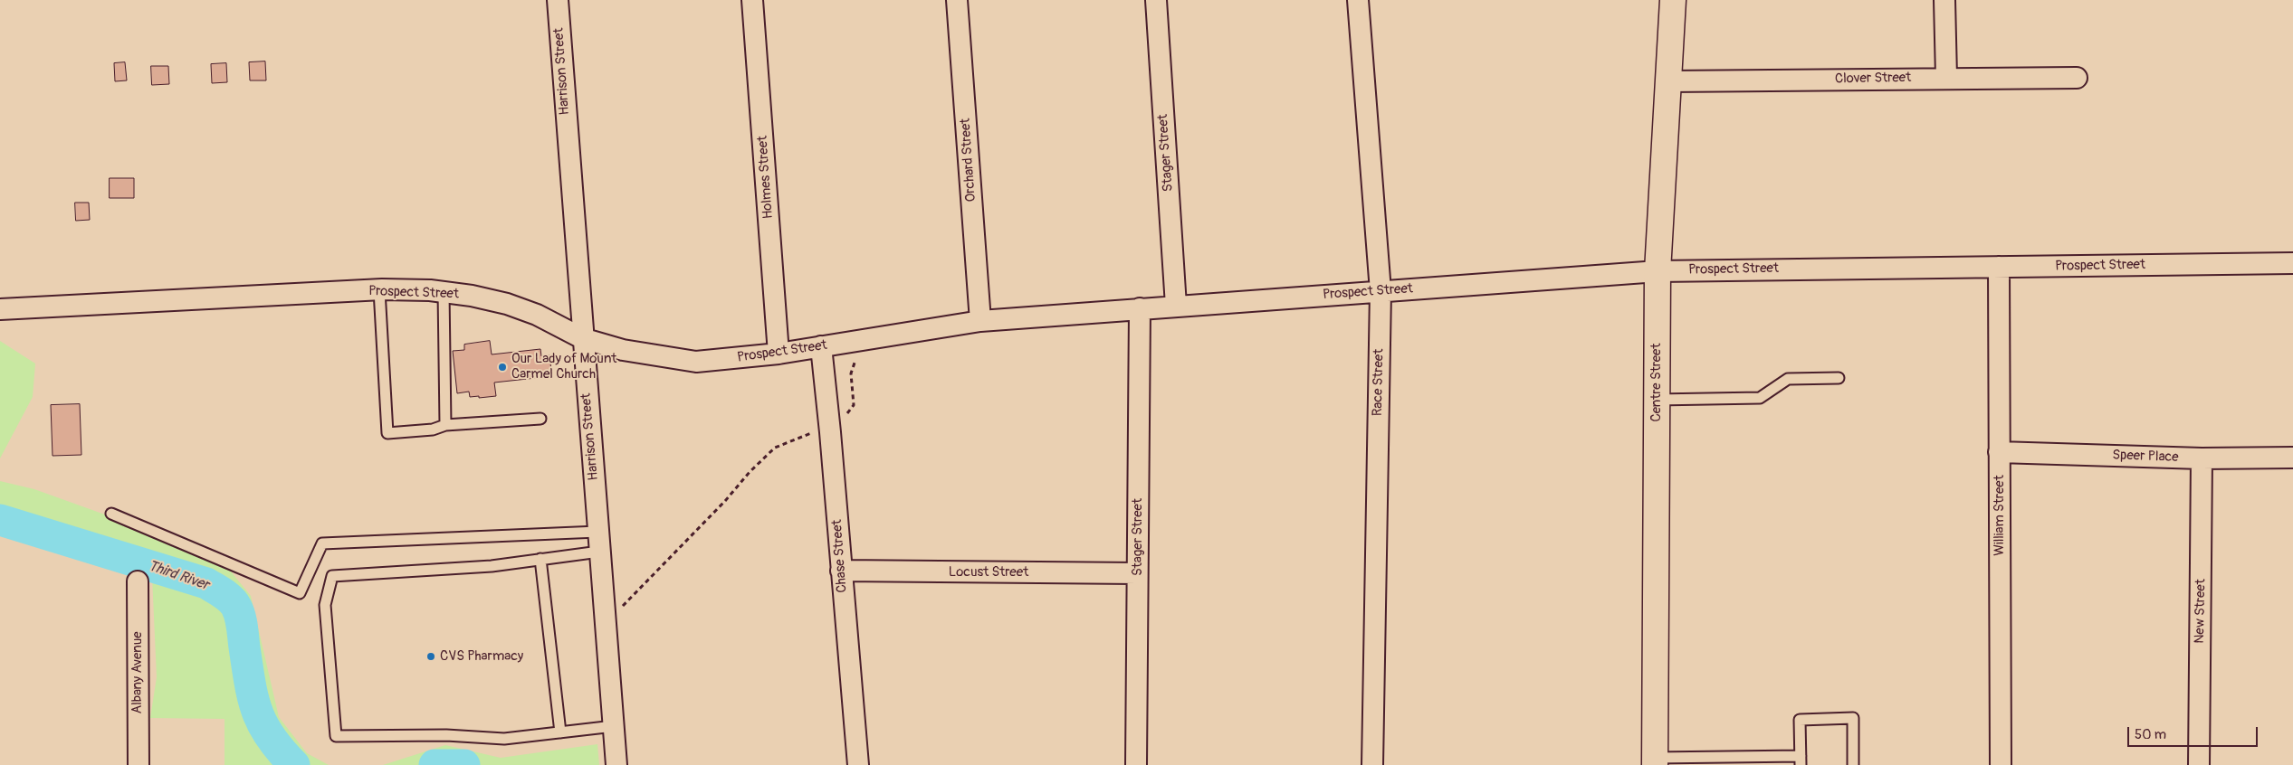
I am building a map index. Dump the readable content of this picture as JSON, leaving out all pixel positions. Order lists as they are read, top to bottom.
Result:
{
  "streets": {
    "street": [
      "Harrison Street",
      "Clover Street",
      "Stager Street",
      "Orchard Street",
      "Holmes Street",
      "Prospect Street",
      "Race Street",
      "Centre Street",
      "Speer Place",
      "William Street",
      "Chase Street",
      "Locust Street",
      "New Street",
      "Albany Avenue"
    ]
  },
  "crossings": [
    ["Harrison Street", "Prospect Street"],
    ["Clover Street", "Centre Street"],
    ["Stager Street", "Prospect Street"],
    ["Stager Street", "Locust Street"],
    ["Orchard Street", "Prospect Street"],
    ["Holmes Street", "Prospect Street"],
    ["Prospect Street", "Race Street"],
    ["Prospect Street", "Centre Street"],
    ["Prospect Street", "William Street"],
    ["Prospect Street", "Chase Street"],
    ["Speer Place", "William Street"],
    ["Speer Place", "New Street"],
    ["Chase Street", "Locust Street"]
  ],
  "water": ["Third River"],
  "places": ["Our Lady of Mount Carmel Church", "CVS Pharmacy"],
  "scale_bar": "50 m"
}
